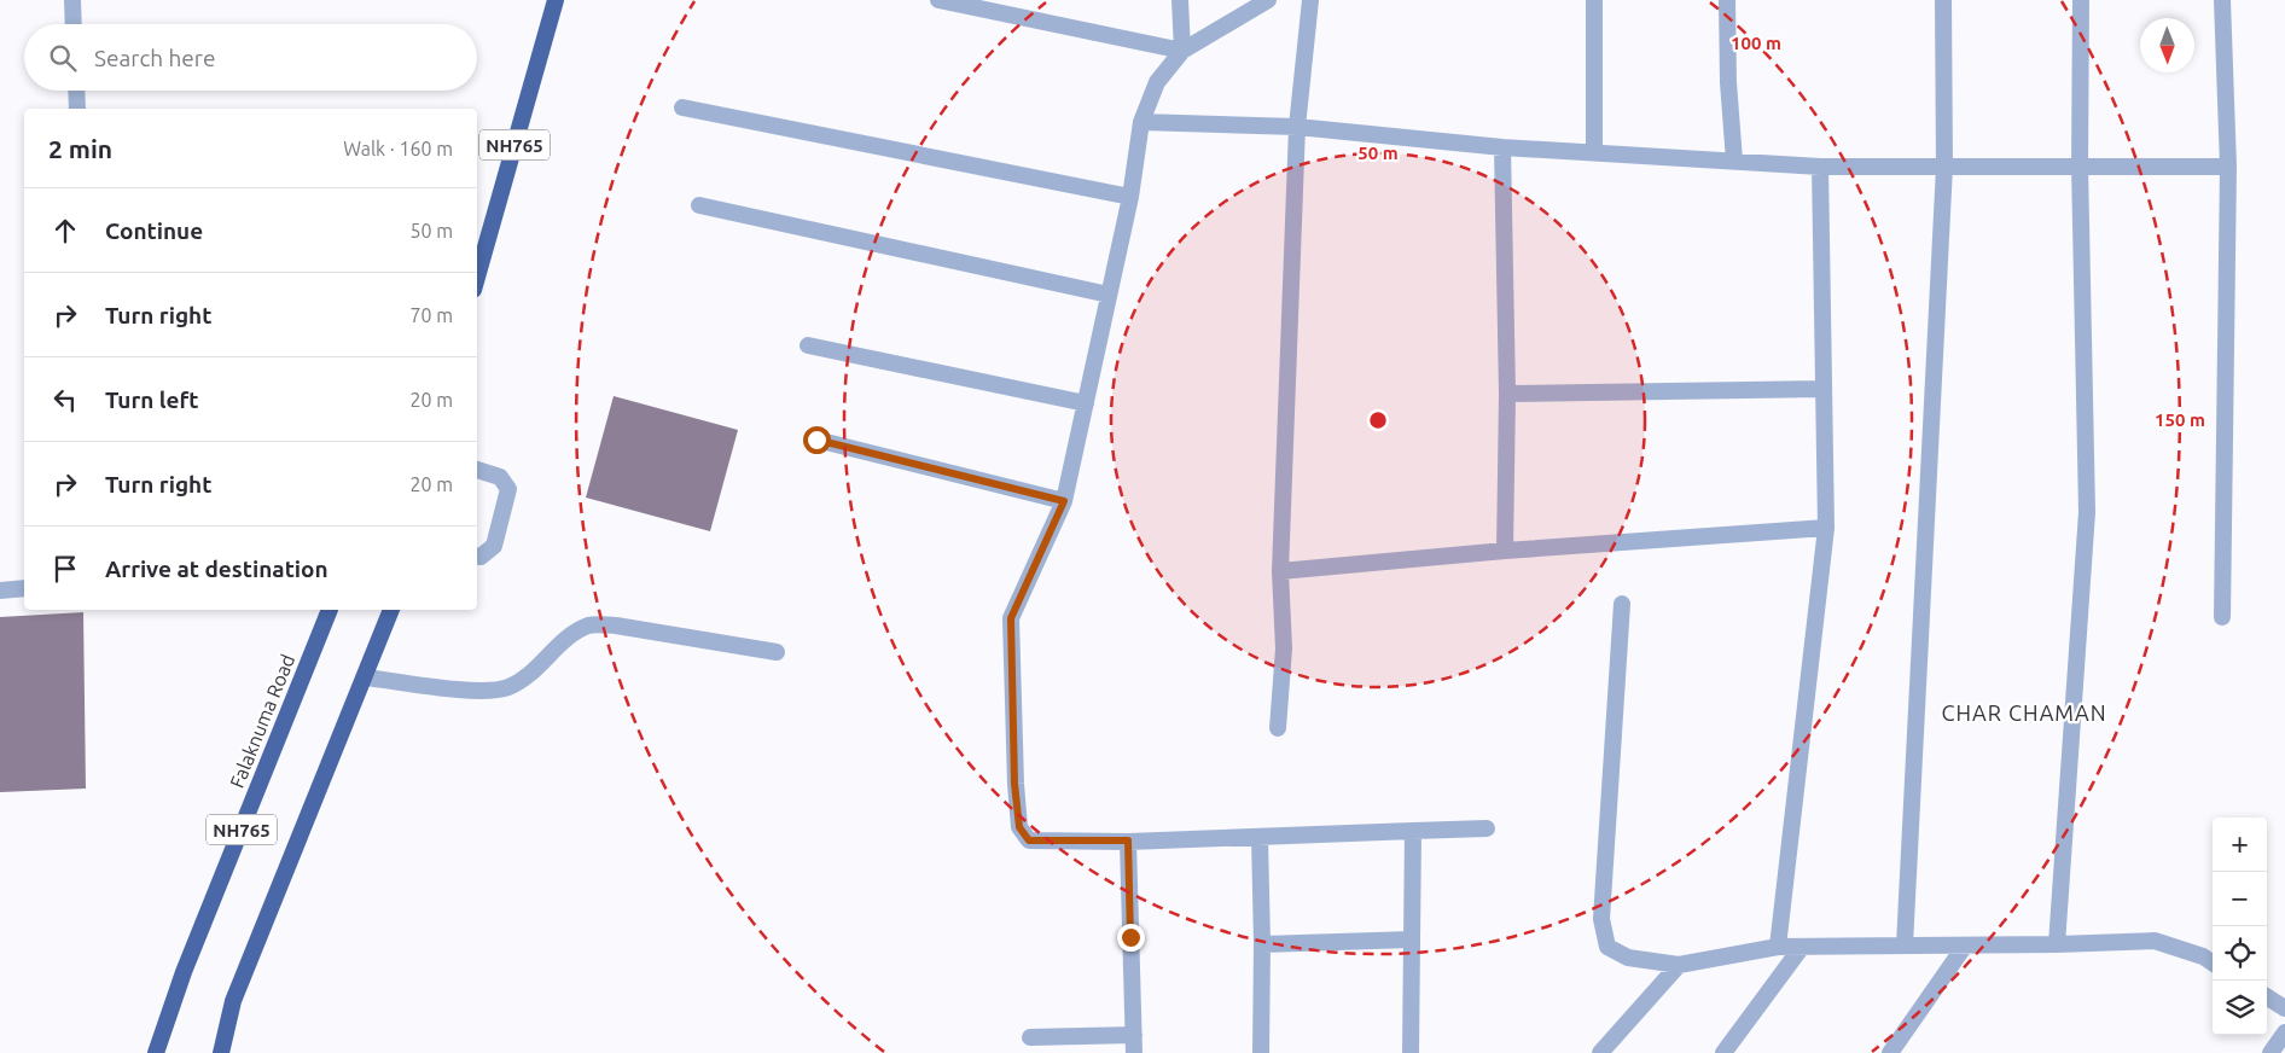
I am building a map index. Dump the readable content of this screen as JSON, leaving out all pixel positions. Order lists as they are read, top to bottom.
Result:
{
  "streets": {
    "highway": ["NH765", "Falaknuma Road"]
  },
  "districts": ["CHAR CHAMAN"],
  "north": "bottom",
  "page": {
    "search": "Search here",
    "heading": ["2 min", "Walk · 160 m"],
    "list": [
      ["Continue", "50 m"],
      ["Turn right", "70 m"],
      ["Turn left", "20 m"],
      ["Turn right", "20 m"],
      "Arrive at destination"
    ],
    "map_buttons": ["+", "−"]
  },
  "rings": ["100 m", "50 m", "150 m"]
}
